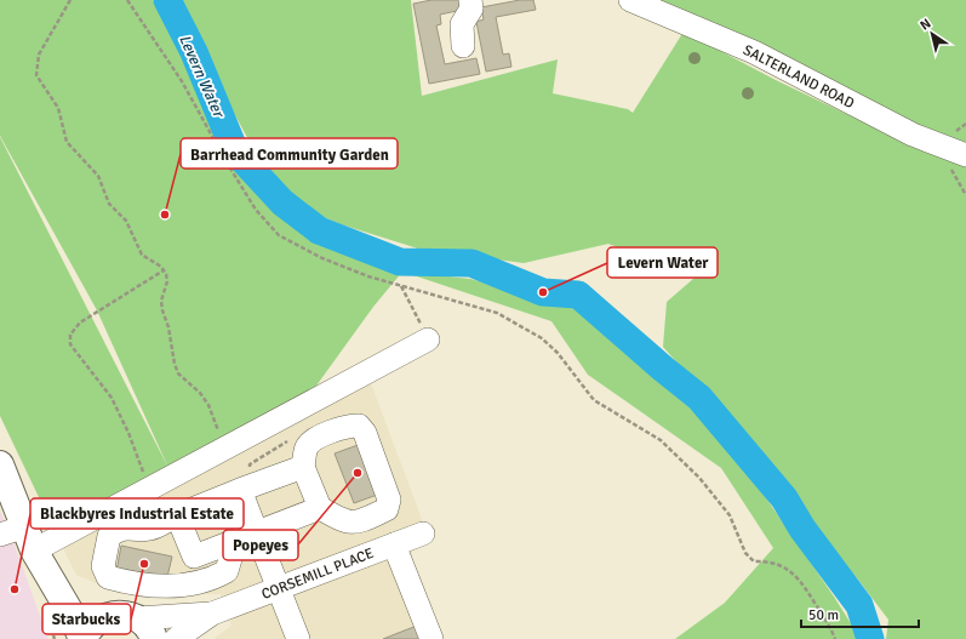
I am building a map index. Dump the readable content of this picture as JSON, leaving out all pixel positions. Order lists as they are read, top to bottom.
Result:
{
  "streets": {
    "street": ["SALTERLAND ROAD", "CORSEMILL PLACE"]
  },
  "water": ["Levern Water"],
  "places": [
    "Barrhead Community Garden",
    "Levern Water",
    "Popeyes",
    "Starbucks",
    "Blackbyres Industrial Estate"
  ],
  "scale_bar": "50 m",
  "north": "top left"
}
